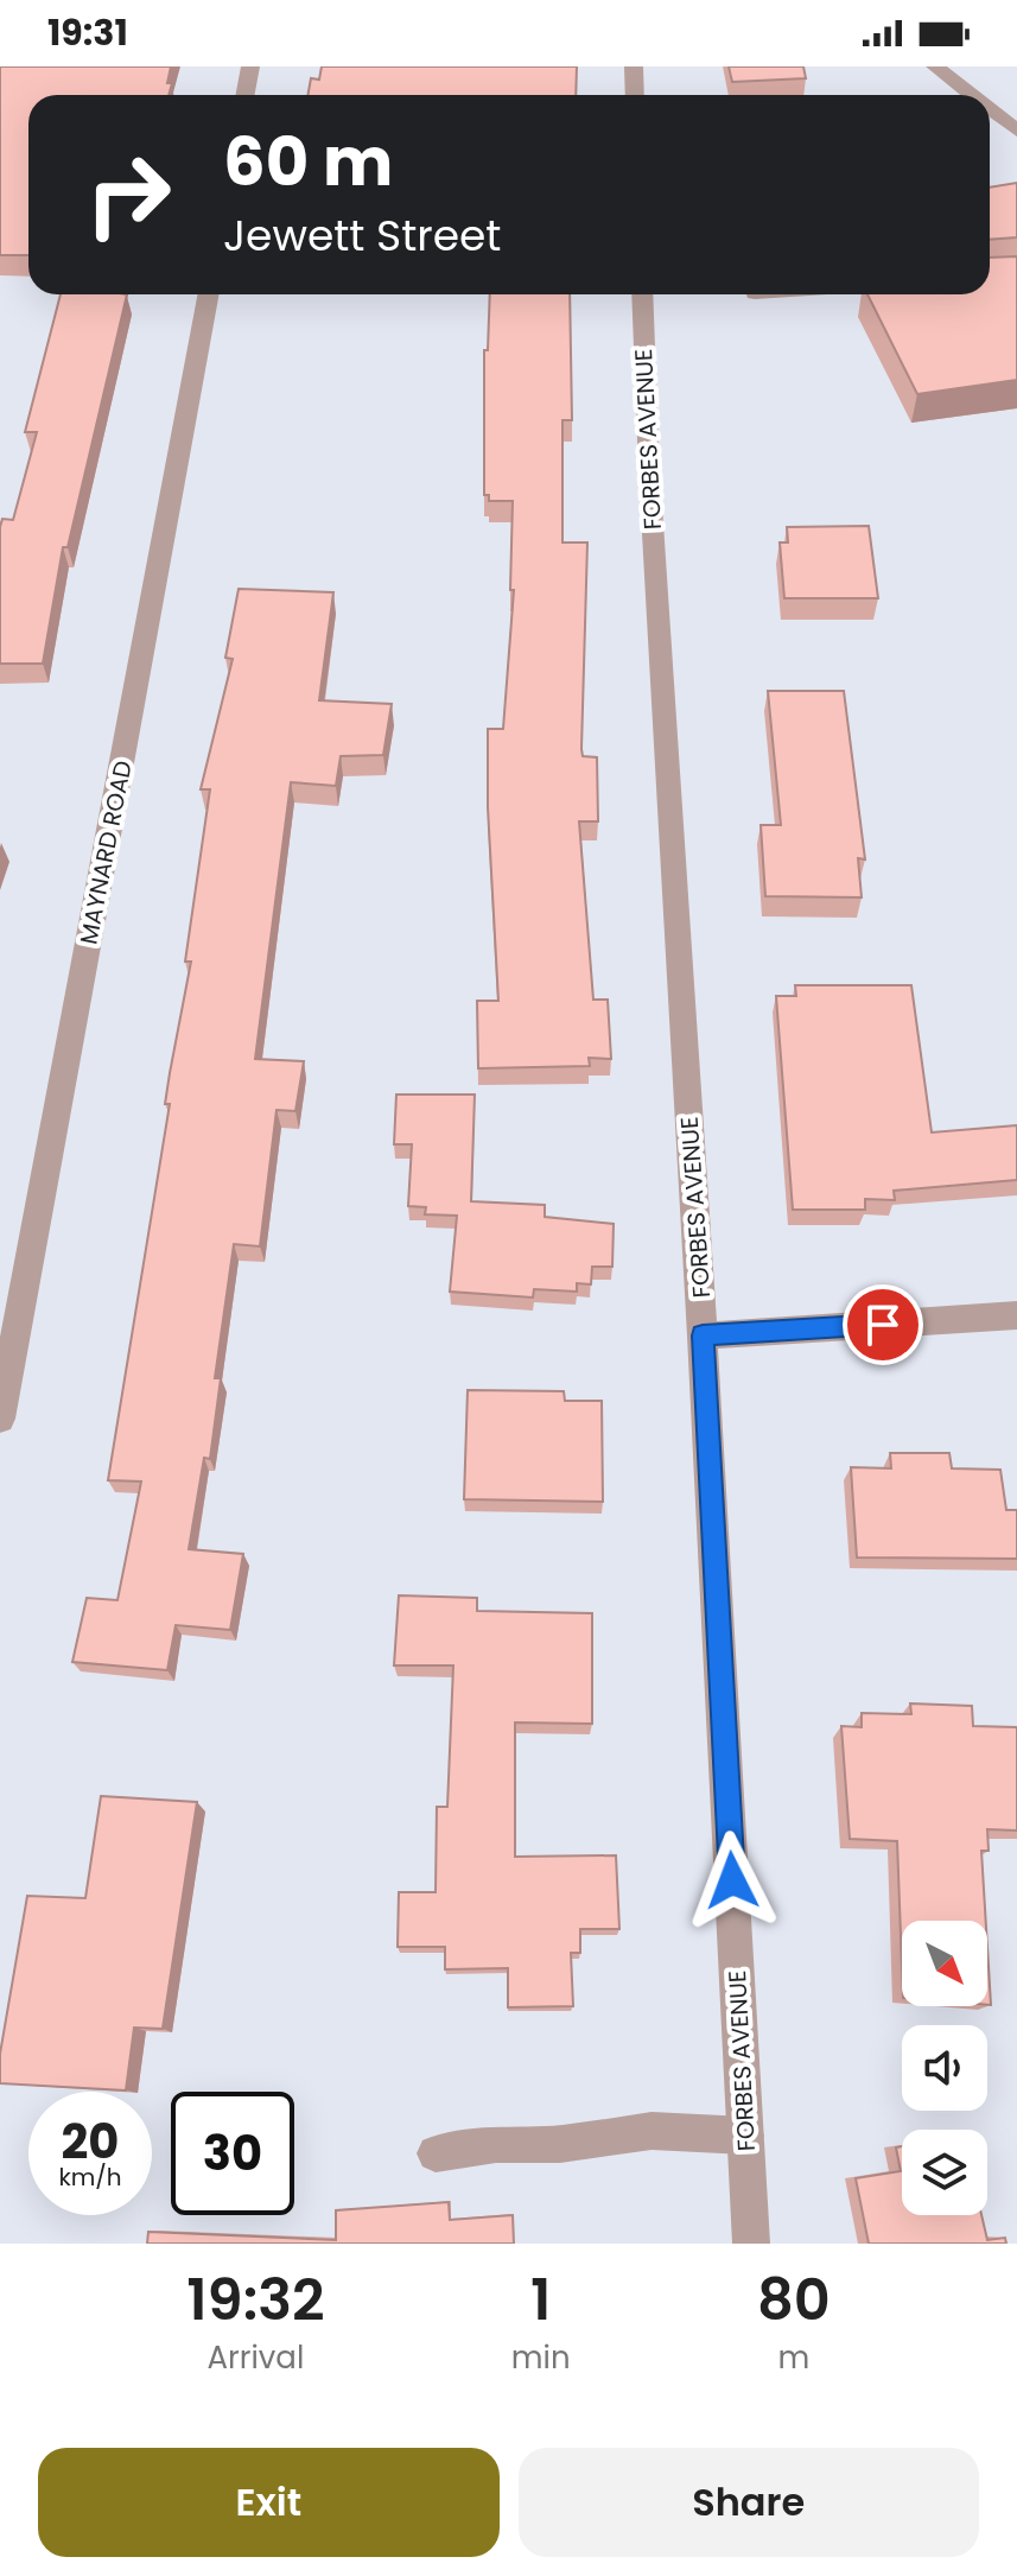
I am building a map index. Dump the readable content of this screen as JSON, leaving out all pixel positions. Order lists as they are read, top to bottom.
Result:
{
  "streets": {
    "street": ["FORBES AVENUE", "MAYNARD ROAD"]
  },
  "north": "bottom right",
  "page": {
    "status": "19:31",
    "turn": ["60 m", "Jewett Street"],
    "speed": "20 km/h",
    "limit": "30",
    "eta": [
      "19:32",
      "Arrival",
      "1",
      "min",
      "80",
      "m"
    ],
    "buttons": ["Exit", "Share"]
  }
}
